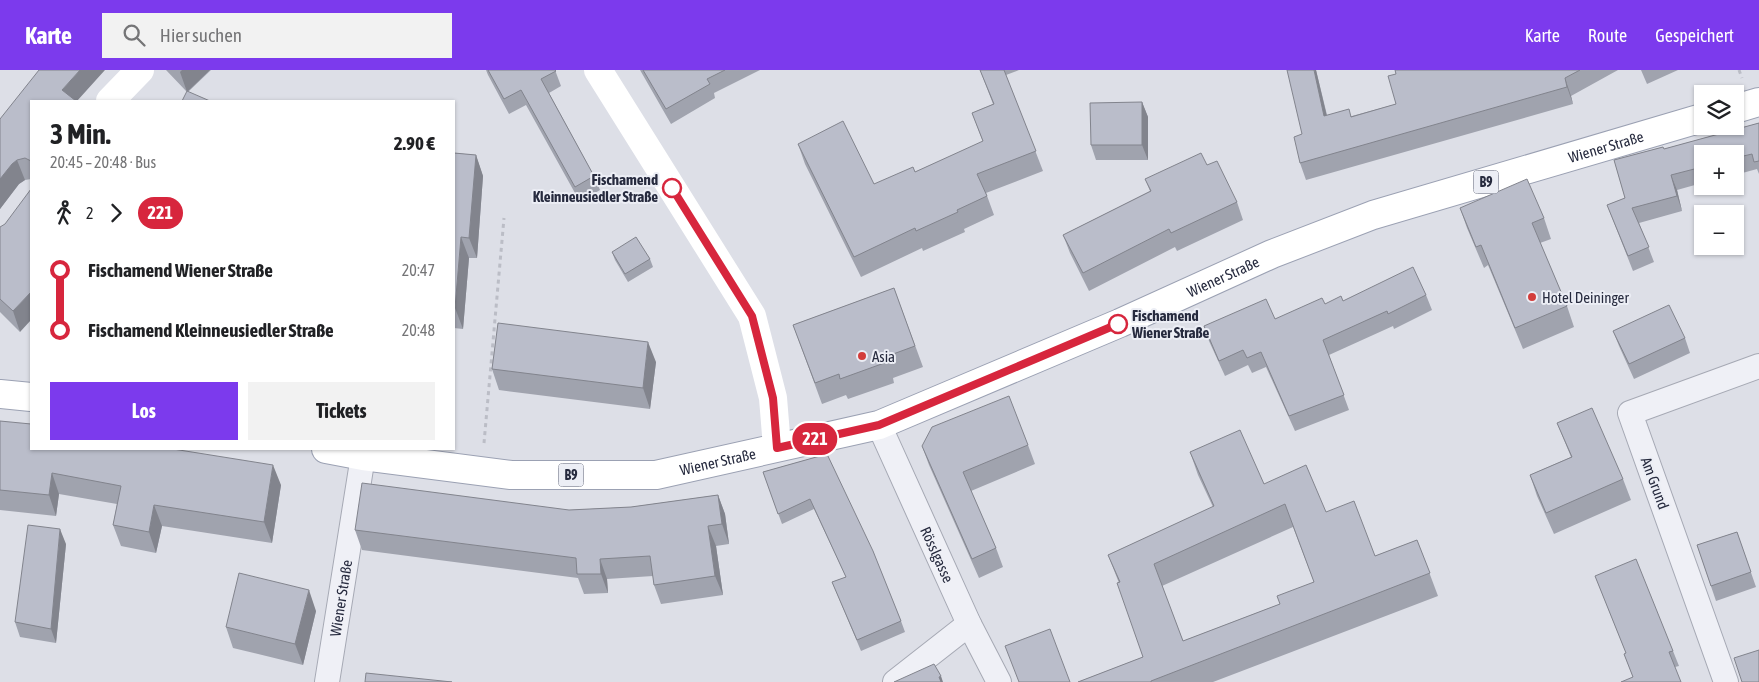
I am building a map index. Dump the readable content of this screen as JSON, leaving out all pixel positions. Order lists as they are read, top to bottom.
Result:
{
  "streets": {
    "main road": ["Wiener Straße", "B9"],
    "street": ["Am Grund", "Rösslgasse"]
  },
  "crossings": [
    ["Wiener Straße", "Rösslgasse"]
  ],
  "places": [
    "Fischamend Kleinneusiedler Straße",
    "Hotel Deininger",
    "Fischamend Wiener Straße",
    "Asia"
  ],
  "lines": ["bus line 221"],
  "page": {
    "header": "Karte",
    "search": "Hier suchen",
    "nav": ["Karte", "Route", "Gespeichert"],
    "on_map": "221",
    "map_buttons": ["+", "−"],
    "heading": ["3 Min.", "20:45 – 20:48 · Bus", "2.90 €"],
    "legs": ["2", "221"],
    "list": [
      {
        "name": "Fischamend Wiener Straße",
        "value": "20:47"
      },
      {
        "name": "Fischamend Kleinneusiedler Straße",
        "value": "20:48"
      }
    ],
    "buttons": ["Los", "Tickets"]
  }
}
